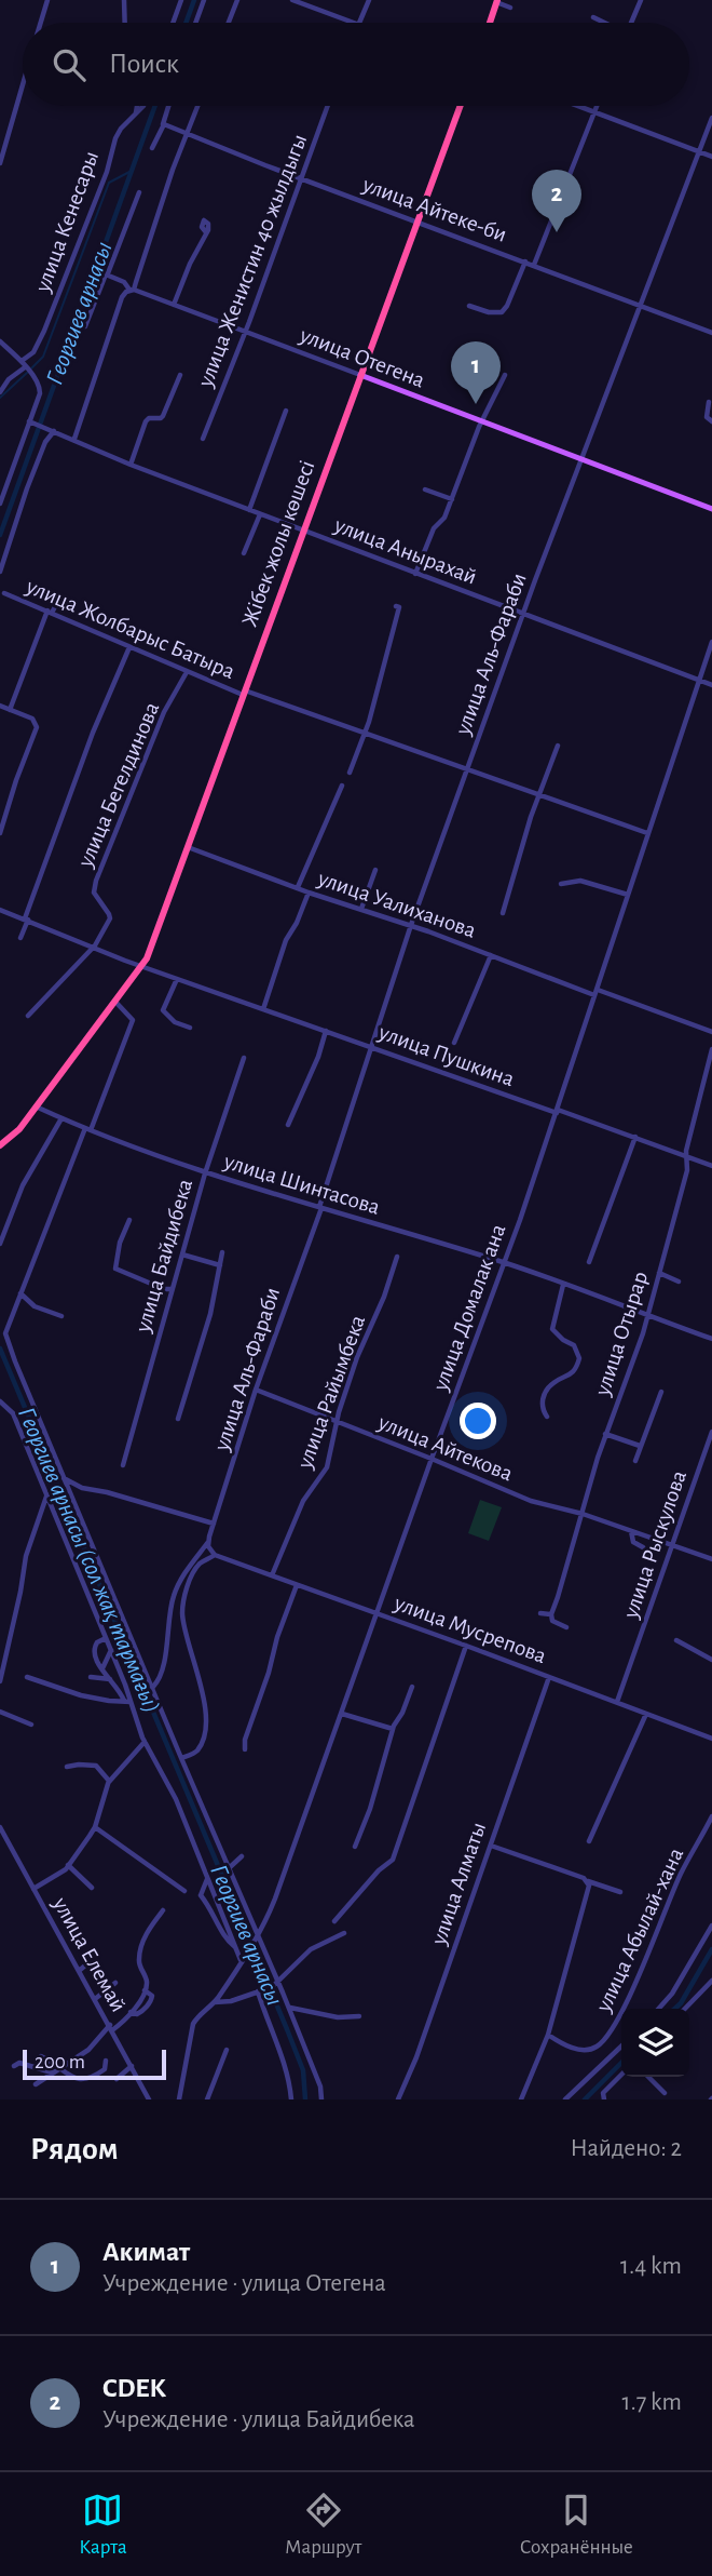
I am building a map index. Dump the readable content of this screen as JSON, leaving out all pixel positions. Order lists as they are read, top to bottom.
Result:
{
  "streets": {
    "highway": ["Жібек жолы көшесі"],
    "main road": ["улица Отегена"],
    "street": [
      "улица Айтеке-би",
      "улица Кенесары",
      "улица Женистин 40 жылдыгы",
      "улица Анырахай",
      "улица Жолбарыс Батыра",
      "улица Аль-Фараби",
      "улица Бегелдинова",
      "улица Уалиханова",
      "улица Пушкина",
      "улица Шинтасова",
      "улица Байдибека",
      "улица Домалак ана",
      "улица Отырар",
      "улица Райымбека",
      "улица Айтекова",
      "улица Рыскулова",
      "улица Мусрепова",
      "улица Алматы",
      "улица Абылай-хана",
      "улица Елемай"
    ]
  },
  "crossings": [
    ["улица Айтеке-би", "улица Женистин 40 жылдыгы"],
    ["улица Айтеке-би", "Жібек жолы көшесі"],
    ["улица Айтеке-би", "улица Аль-Фараби"],
    ["улица Женистин 40 жылдыгы", "улица Отегена"],
    ["улица Отегена", "Жібек жолы көшесі"],
    ["улица Отегена", "улица Аль-Фараби"],
    ["Жібек жолы көшесі", "улица Анырахай"],
    ["Жібек жолы көшесі", "улица Жолбарыс Батыра"],
    ["Жібек жолы көшесі", "улица Уалиханова"],
    ["Жібек жолы көшесі", "улица Пушкина"],
    ["Жібек жолы көшесі", "улица Шинтасова"],
    ["улица Анырахай", "улица Аль-Фараби"],
    ["улица Анырахай", "улица Домалак ана"],
    ["улица Жолбарыс Батыра", "улица Аль-Фараби"],
    ["улица Жолбарыс Батыра", "улица Бегелдинова"],
    ["улица Жолбарыс Батыра", "улица Домалак ана"],
    ["улица Аль-Фараби", "улица Уалиханова"],
    ["улица Аль-Фараби", "улица Пушкина"],
    ["улица Аль-Фараби", "улица Шинтасова"],
    ["улица Аль-Фараби", "улица Айтекова"],
    ["улица Бегелдинова", "улица Пушкина"],
    ["улица Уалиханова", "улица Домалак ана"],
    ["улица Пушкина", "улица Домалак ана"],
    ["улица Пушкина", "улица Отырар"],
    ["улица Шинтасова", "улица Байдибека"],
    ["улица Шинтасова", "улица Домалак ана"],
    ["улица Шинтасова", "улица Отырар"],
    ["улица Домалак ана", "улица Айтекова"],
    ["улица Домалак ана", "улица Мусрепова"],
    ["улица Отырар", "улица Айтекова"],
    ["улица Райымбека", "улица Айтекова"],
    ["улица Райымбека", "улица Мусрепова"],
    ["улица Айтекова", "улица Рыскулова"],
    ["улица Рыскулова", "улица Мусрепова"],
    ["улица Мусрепова", "улица Алматы"]
  ],
  "water": ["Георгиев арнасы", "Георгиев арнасы (сол жақ тармағы)"],
  "scale_bar": "200 m",
  "page": {
    "search": "Поиск",
    "pins": ["2", "1"],
    "scale": "200 m",
    "heading": ["Рядом", "Найдено: 2"],
    "list": [
      {
        "mark": "1",
        "name": "Акимат",
        "note": "Учреждение · улица Отегена",
        "value": "1.4 km"
      },
      {
        "mark": "2",
        "name": "CDEK",
        "note": "Учреждение · улица Байдибека",
        "value": "1.7 km"
      }
    ],
    "nav": ["Карта", "Маршрут", "Сохранённые"]
  }
}
